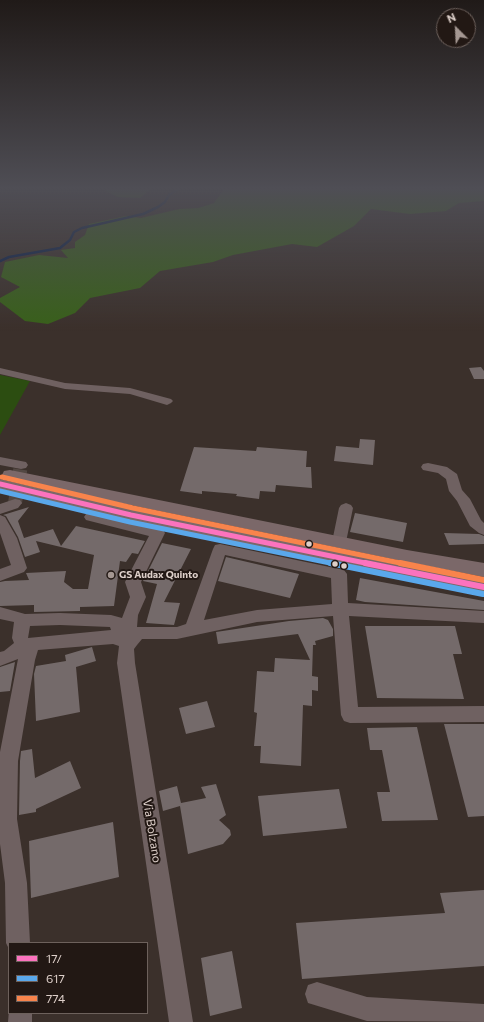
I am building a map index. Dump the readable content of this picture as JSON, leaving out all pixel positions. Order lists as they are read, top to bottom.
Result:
{
  "streets": {
    "street": ["Via Bolzano"]
  },
  "places": ["GS Audax Quinto"],
  "lines": ["transit line 774", "transit line 17/", "transit line 617"],
  "legend": ["17/", "617", "774"],
  "north": "top left"
}
